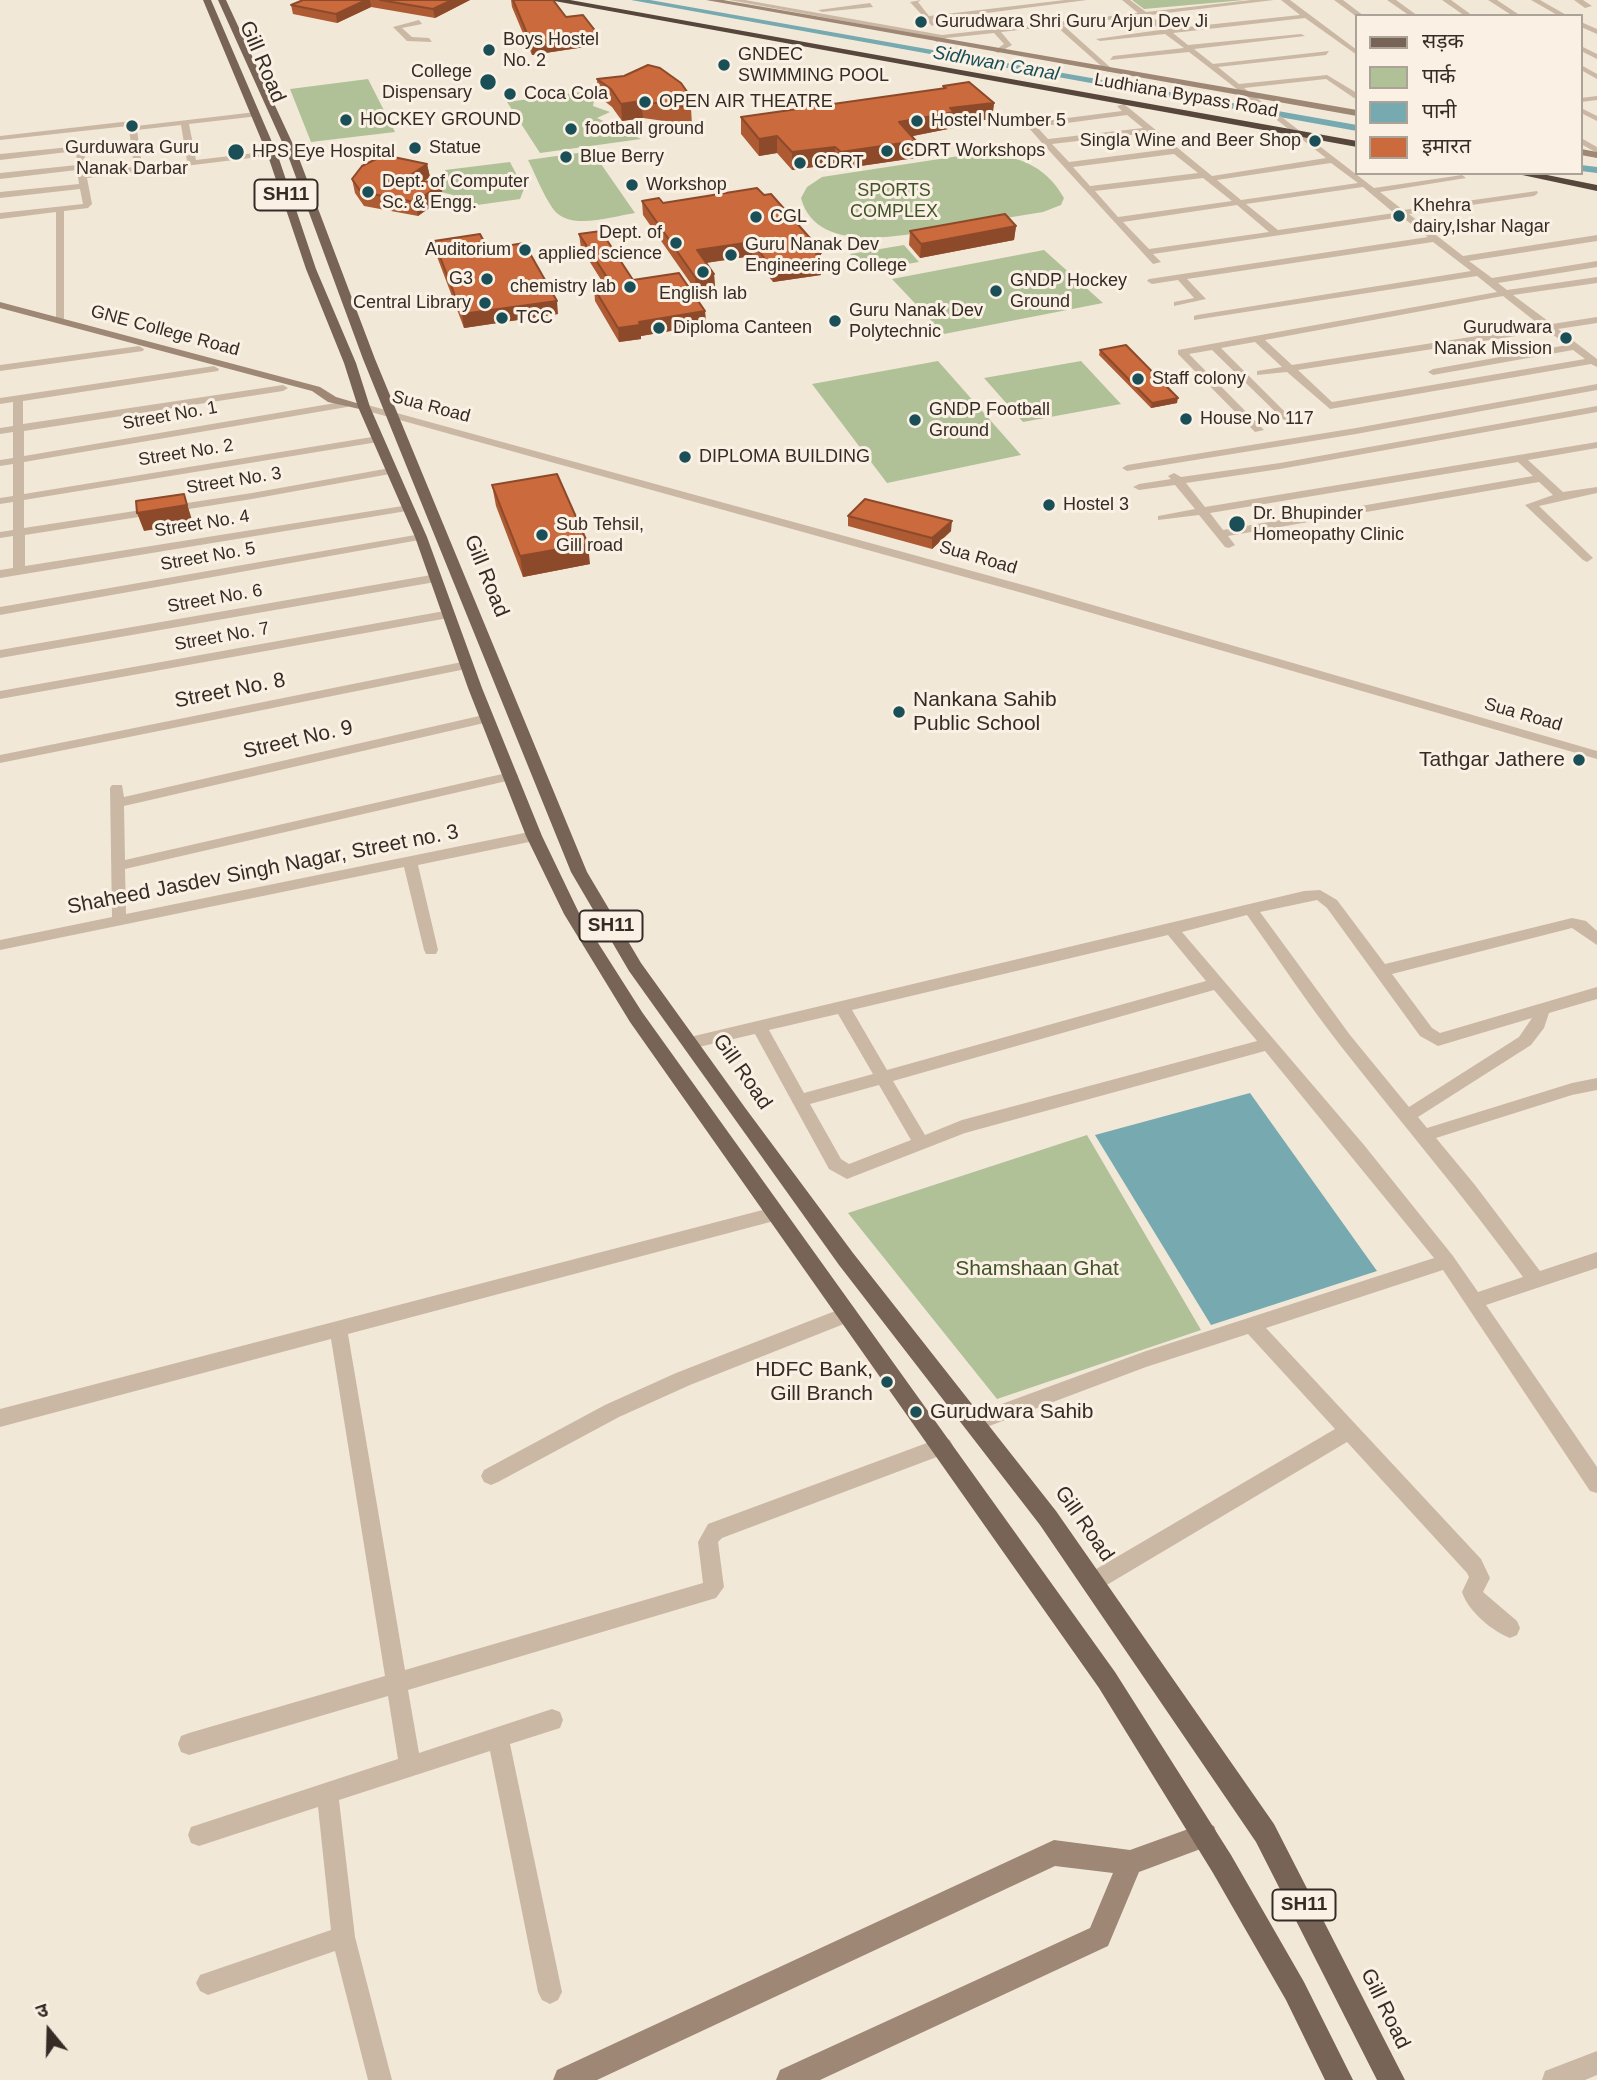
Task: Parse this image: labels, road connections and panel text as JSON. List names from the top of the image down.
{
  "streets": {
    "highway": ["Ludhiana Bypass Road"],
    "main road": ["Gill Road", "SH11"],
    "street": [
      "GNE College Road",
      "Sua Road",
      "Street No. 1",
      "Street No. 2",
      "Street No. 3",
      "Street No. 4",
      "Street No. 5",
      "Street No. 6",
      "Street No. 7",
      "Street No. 8",
      "Street No. 9",
      "Shaheed Jasdev Singh Nagar, Street no. 3"
    ]
  },
  "crossings": [
    ["Gill Road", "GNE College Road"],
    ["Gill Road", "Sua Road"],
    ["Gill Road", "Street No. 1"],
    ["Gill Road", "Street No. 2"],
    ["Gill Road", "Street No. 3"],
    ["Gill Road", "Street No. 4"],
    ["Gill Road", "Street No. 5"],
    ["Gill Road", "Street No. 6"],
    ["Gill Road", "Street No. 7"],
    ["Gill Road", "Street No. 8"],
    ["Gill Road", "Street No. 9"],
    ["Gill Road", "Shaheed Jasdev Singh Nagar, Street no. 3"],
    ["GNE College Road", "Sua Road"],
    ["GNE College Road", "Street No. 1"],
    ["Sua Road", "Street No. 1"]
  ],
  "water": ["Sidhwan Canal"],
  "parks": ["SPORTS COMPLEX", "Shamshaan Ghat"],
  "places": [
    "Gurudwara Shri Guru Arjun Dev Ji",
    "Boys Hostel No. 2",
    "GNDEC SWIMMING POOL",
    "College Dispensary",
    "Coca Cola",
    "OPEN AIR THEATRE",
    "HOCKEY GROUND",
    "Hostel Number 5",
    "Gurduwara Guru Nanak Darbar",
    "football ground",
    "Singla Wine and Beer Shop",
    "Statue",
    "CDRT Workshops",
    "HPS Eye Hospital",
    "Blue Berry",
    "CDRT",
    "Workshop",
    "Dept. of Computer Sc. & Engg.",
    "Khehra dairy,Ishar Nagar",
    "CGL",
    "Dept. of applied science",
    "Auditorium",
    "Guru Nanak Dev Engineering College",
    "English lab",
    "G3",
    "chemistry lab",
    "GNDP Hockey Ground",
    "Central Library",
    "TCC",
    "Guru Nanak Dev Polytechnic",
    "Diploma Canteen",
    "Gurudwara Nanak Mission",
    "Staff colony",
    "House No 117",
    "GNDP Football Ground",
    "DIPLOMA BUILDING",
    "Hostel 3",
    "Dr. Bhupinder Homeopathy Clinic",
    "Sub Tehsil, Gill road",
    "Nankana Sahib Public School",
    "Tathgar Jathere",
    "HDFC Bank, Gill Branch",
    "Gurudwara Sahib"
  ],
  "legend": [
    "सड़क",
    "पार्क",
    "पानी",
    "इमारत"
  ],
  "north": "top"
}
